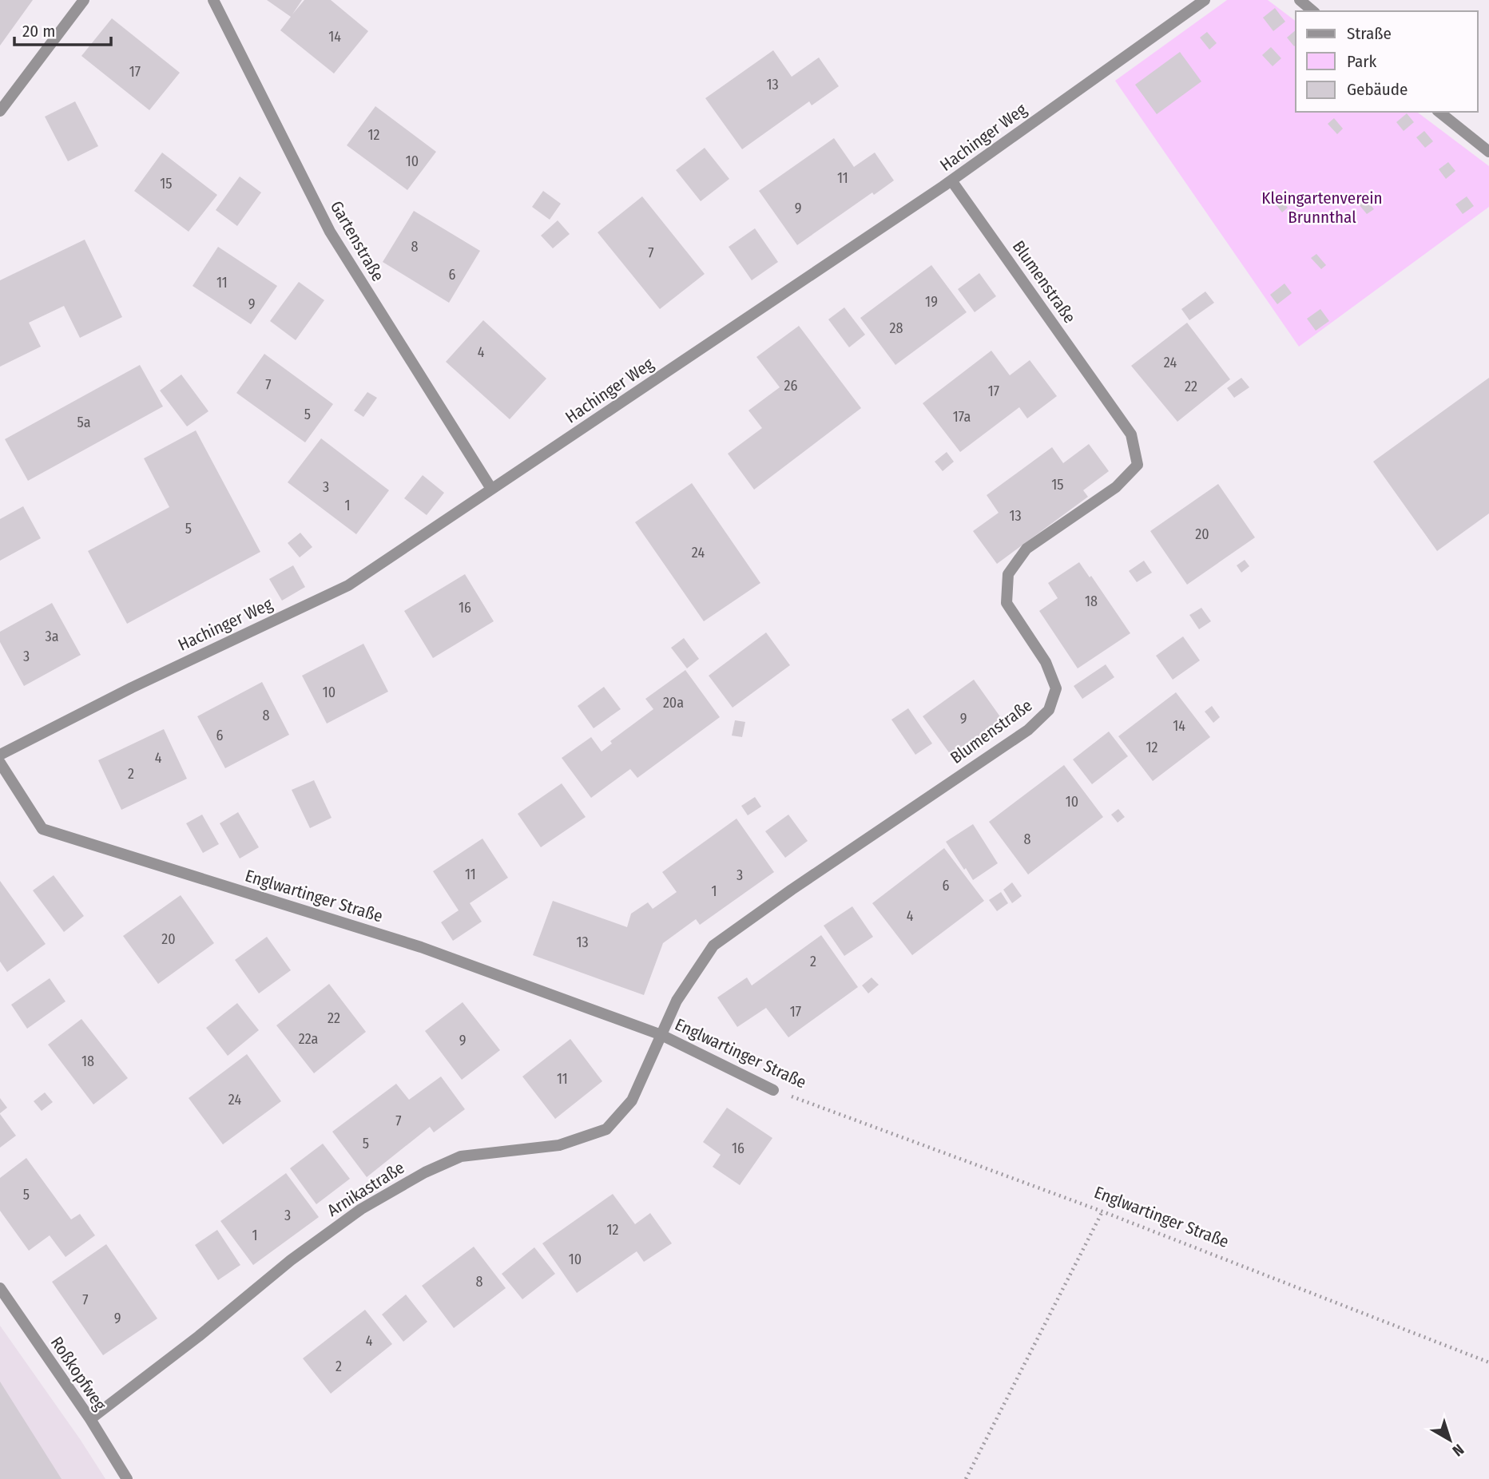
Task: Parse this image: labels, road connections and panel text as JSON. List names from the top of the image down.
{
  "streets": {
    "street": [
      "Hachinger Weg",
      "Gartenstraße",
      "Blumenstraße",
      "Englwartinger Straße",
      "Arnikastraße",
      "Roßkopfweg"
    ]
  },
  "crossings": [
    ["Hachinger Weg", "Gartenstraße"],
    ["Hachinger Weg", "Blumenstraße"],
    ["Blumenstraße", "Englwartinger Straße"],
    ["Blumenstraße", "Arnikastraße"],
    ["Englwartinger Straße", "Arnikastraße"],
    ["Arnikastraße", "Roßkopfweg"]
  ],
  "parks": ["Kleingartenverein Brunnthal"],
  "house_numbers": [
    "14",
    "17",
    "13",
    "12",
    "10",
    "11",
    "15",
    "9",
    "8",
    "7",
    "6",
    "11",
    "19",
    "9",
    "28",
    "4",
    "24",
    "7",
    "26",
    "22",
    "17",
    "5",
    "17a",
    "5a",
    "15",
    "3",
    "1",
    "13",
    "5",
    "20",
    "24",
    "18",
    "16",
    "3a",
    "3",
    "10",
    "20a",
    "8",
    "9",
    "14",
    "6",
    "12",
    "4",
    "2",
    "10",
    "8",
    "11",
    "3",
    "6",
    "1",
    "4",
    "20",
    "13",
    "2",
    "17",
    "22",
    "22a",
    "9",
    "18",
    "11",
    "24",
    "7",
    "5",
    "16",
    "5",
    "3",
    "12",
    "1",
    "10",
    "8",
    "7",
    "9",
    "4",
    "2"
  ],
  "legend": ["Straße", "Park", "Gebäude"],
  "scale_bar": "20 m",
  "north": "bottom right"
}
